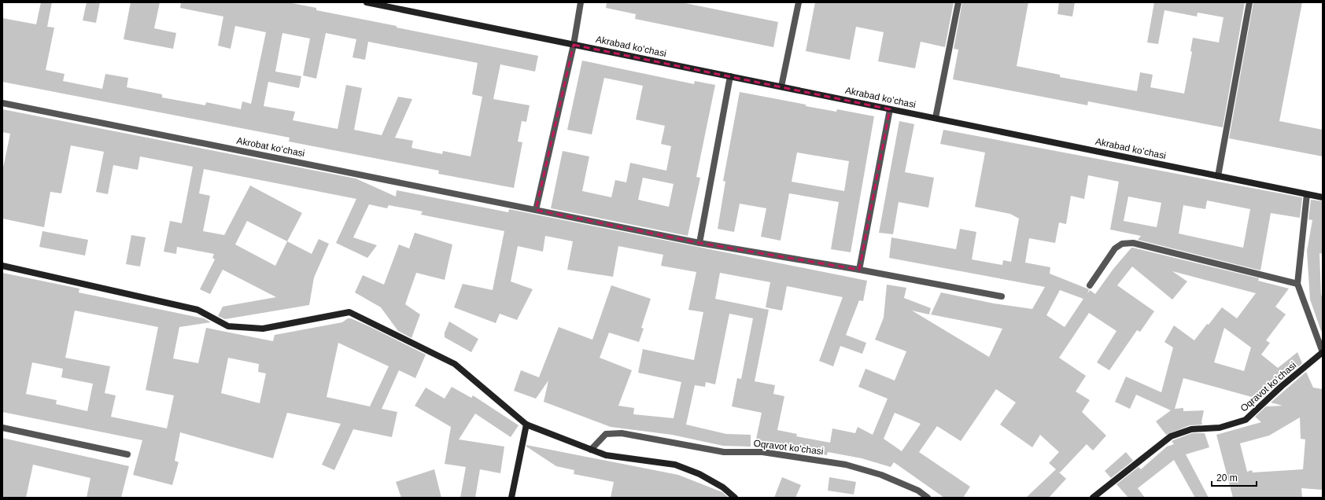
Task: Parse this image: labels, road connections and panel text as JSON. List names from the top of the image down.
{
  "streets": {
    "street": ["Akrabad koʻchasi", "Akrobat koʻchasi", "Oqravot koʻchasi"]
  },
  "scale_bar": "20 m"
}
